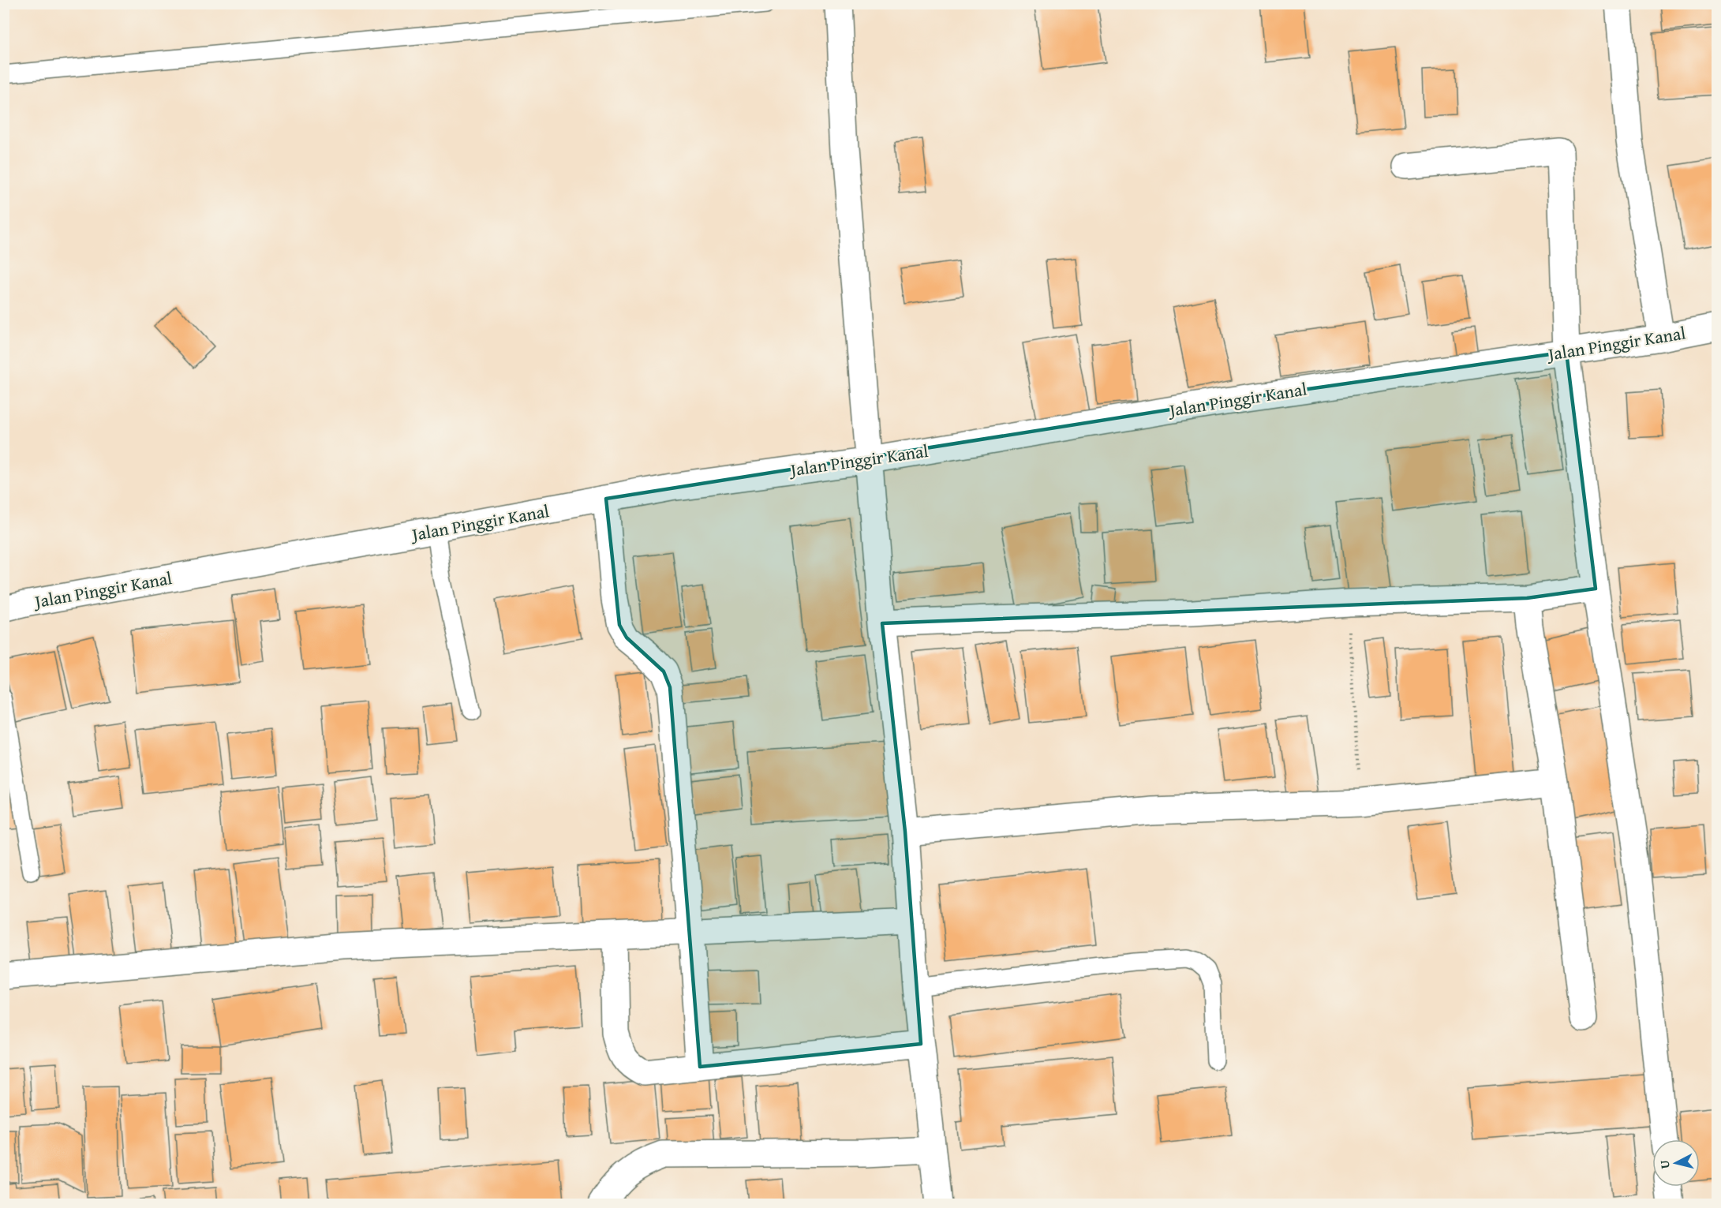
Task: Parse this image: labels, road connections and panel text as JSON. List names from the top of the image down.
{
  "streets": {
    "street": ["Jalan Pinggir Kanal"]
  },
  "north": "left"
}
